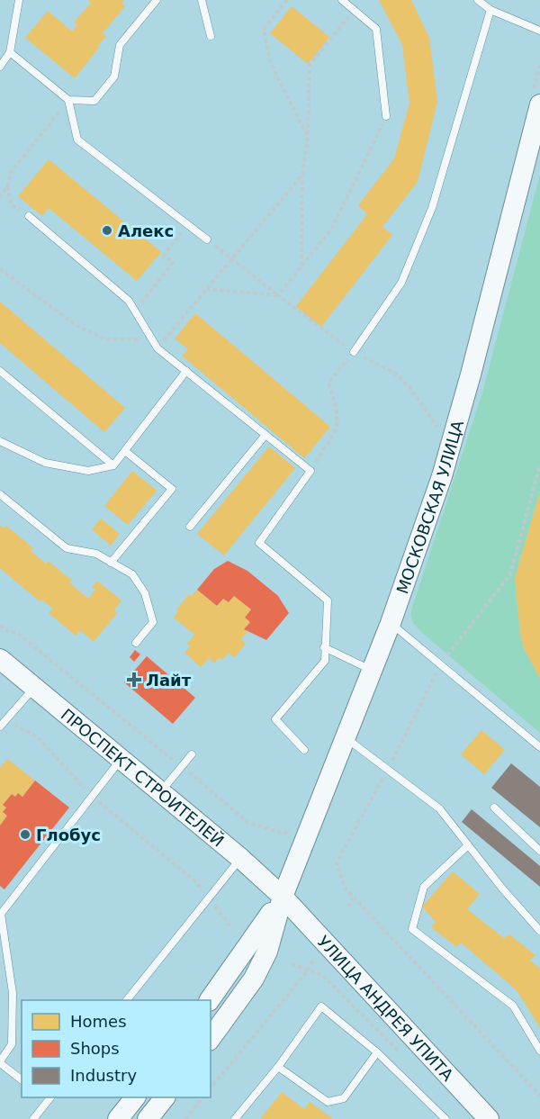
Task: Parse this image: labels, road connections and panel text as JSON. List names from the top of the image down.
{
  "streets": {
    "main road": ["МОСКОВСКАЯ УЛИЦА", "ПРОСПЕКТ СТРОИТЕЛЕЙ", "УЛИЦА АНДРЕЯ УПИТА"]
  },
  "crossings": [
    ["МОСКОВСКАЯ УЛИЦА", "ПРОСПЕКТ СТРОИТЕЛЕЙ"],
    ["МОСКОВСКАЯ УЛИЦА", "УЛИЦА АНДРЕЯ УПИТА"],
    ["ПРОСПЕКТ СТРОИТЕЛЕЙ", "УЛИЦА АНДРЕЯ УПИТА"]
  ],
  "places": {
    "other": ["Алекс", "Глобус"],
    "health": ["Лайт"]
  },
  "legend": ["Homes", "Shops", "Industry"]
}
